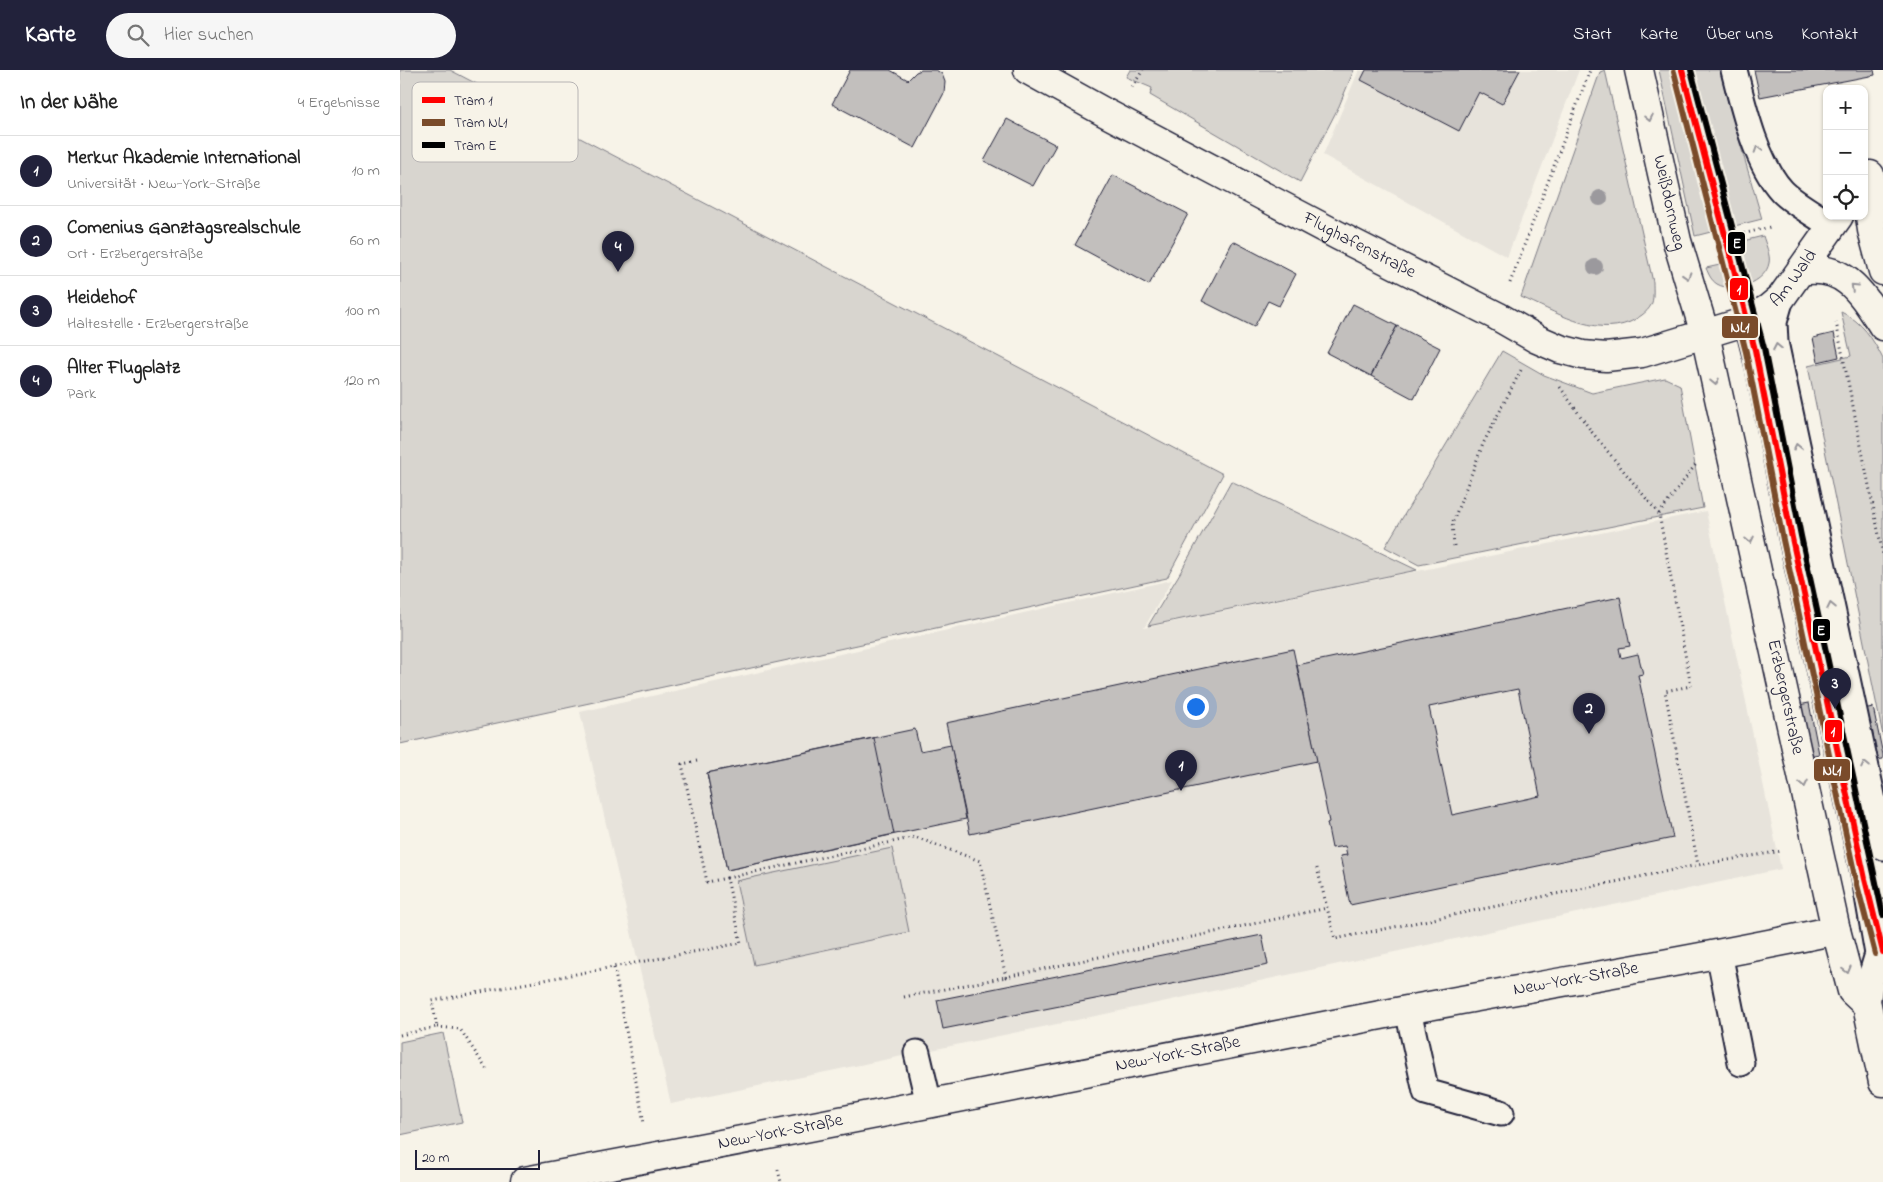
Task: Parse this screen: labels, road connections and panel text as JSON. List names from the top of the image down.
{
  "streets": {
    "street": [
      "Weißdornweg",
      "Flughafenstraße",
      "Am Wald",
      "Erzbergerstraße",
      "New-York-Straße"
    ]
  },
  "crossings": [
    ["Weißdornweg", "Flughafenstraße"],
    ["Weißdornweg", "Am Wald"],
    ["Weißdornweg", "Erzbergerstraße"],
    ["Flughafenstraße", "Am Wald"],
    ["Flughafenstraße", "Erzbergerstraße"],
    ["Am Wald", "Erzbergerstraße"],
    ["Erzbergerstraße", "New-York-Straße"]
  ],
  "one_way": ["Erzbergerstraße"],
  "lines": ["tram line 1", "tram line E", "tram line NL1"],
  "legend": ["Tram 1", "Tram NL1", "Tram E"],
  "scale_bar": "20 m",
  "page": {
    "header": "Karte",
    "search": "Hier suchen",
    "nav": [
      "Start",
      "Karte",
      "Über uns",
      "Kontakt"
    ],
    "heading": ["In der Nähe", "4 Ergebnisse"],
    "map_buttons": ["+", "−"],
    "list": [
      {
        "mark": "1",
        "name": "Merkur Akademie International",
        "note": "Universität · New-York-Straße",
        "value": "10 m"
      },
      {
        "mark": "2",
        "name": "Comenius Ganztagsrealschule",
        "note": "Ort · Erzbergerstraße",
        "value": "60 m"
      },
      {
        "mark": "3",
        "name": "Heidehof",
        "note": "Haltestelle · Erzbergerstraße",
        "value": "100 m"
      },
      {
        "mark": "4",
        "name": "Alter Flugplatz",
        "note": "Park",
        "value": "120 m"
      }
    ],
    "pins": [
      "4",
      "3",
      "2",
      "1"
    ],
    "scale": "20 m"
  }
}
